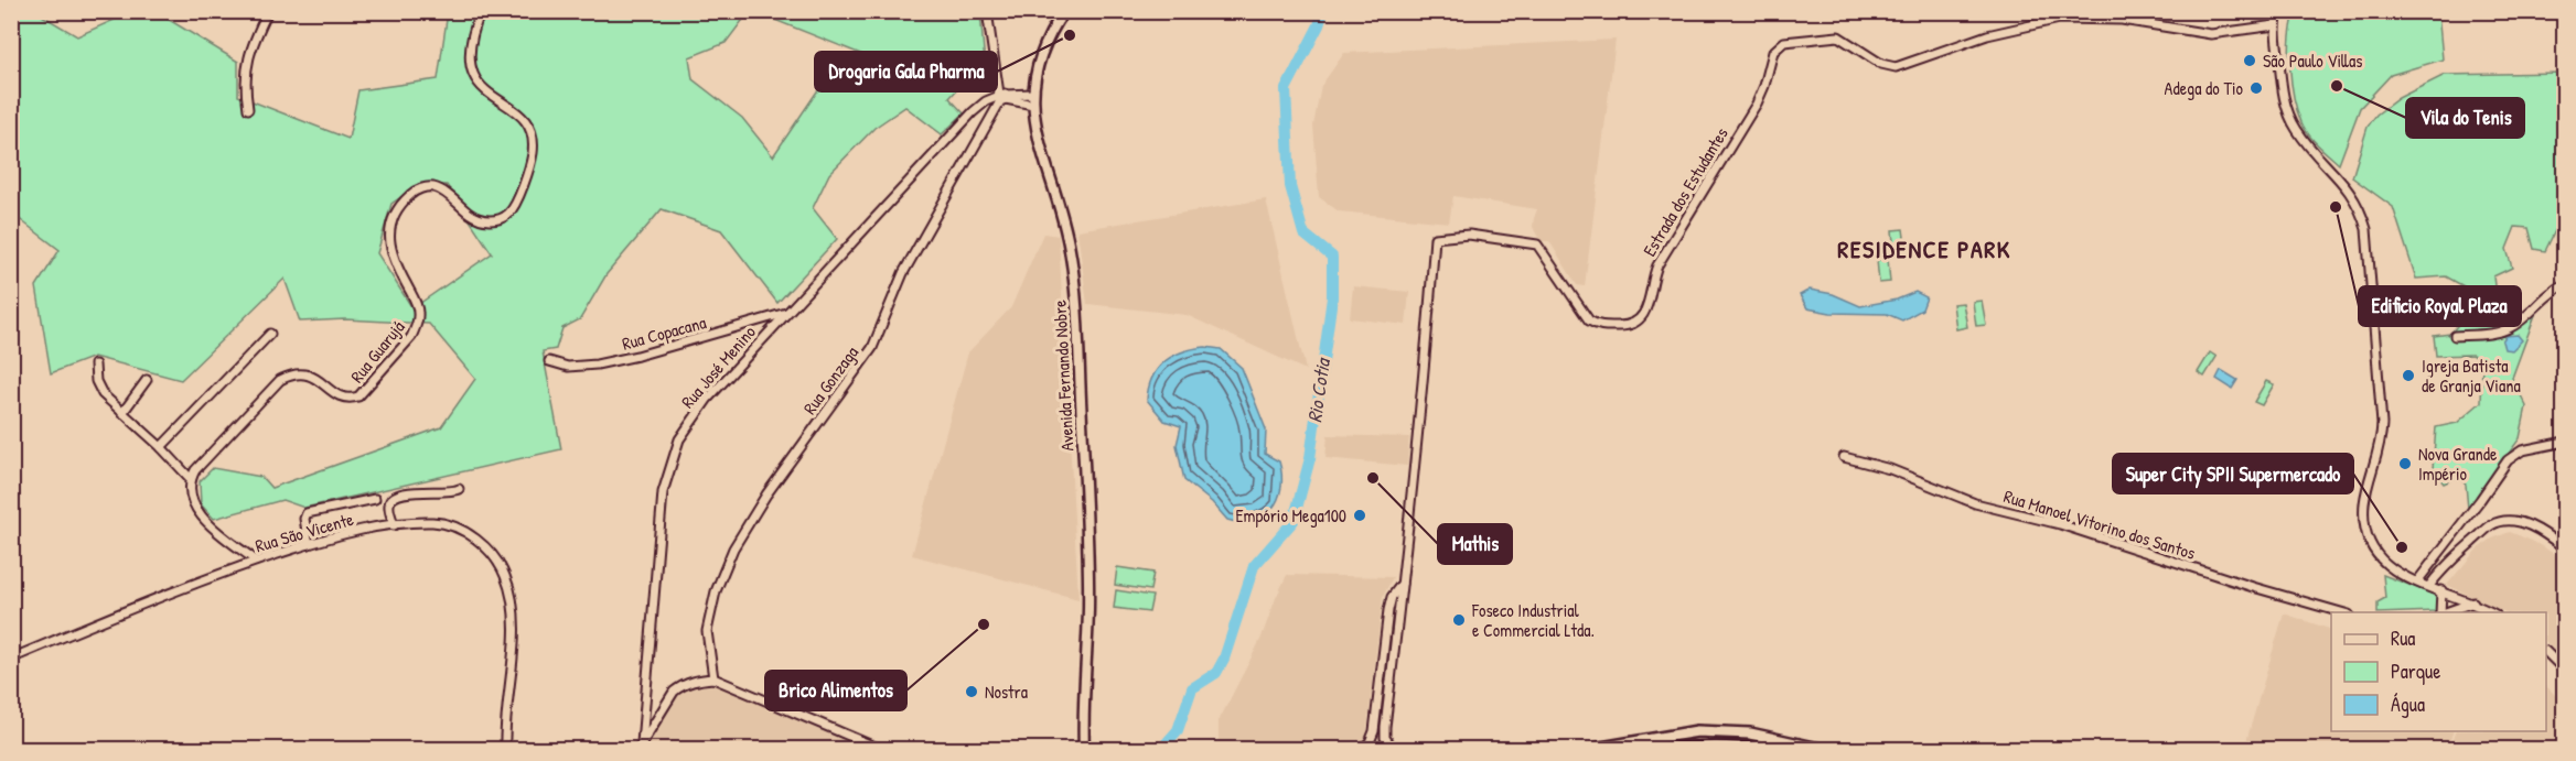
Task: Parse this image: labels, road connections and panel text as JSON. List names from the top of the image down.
{
  "streets": {
    "main road": ["Avenida Fernando Nobre"],
    "street": [
      "Estrada dos Estudantes",
      "Rua Copacana",
      "Rua Guarujá",
      "Rua José Menino",
      "Rua Gonzaga",
      "Rua Manoel Vitorino dos Santos",
      "Rua São Vicente"
    ]
  },
  "crossings": [
    ["Rua Copacana", "Rua José Menino"],
    ["Rua José Menino", "Avenida Fernando Nobre"],
    ["Rua José Menino", "Rua Gonzaga"]
  ],
  "districts": ["RESIDENCE PARK"],
  "water": ["Rio Cotia"],
  "places": [
    "Drogaria Gala Pharma",
    "São Paulo Villas",
    "Vila do Tenis",
    "Adega do Tio",
    "Edificio Royal Plaza",
    "Igreja Batista de Granja Viana",
    "Nova Grande Império",
    "Mathis",
    "Empório Mega100",
    "Super City SPII Supermercado",
    "Foseco Industrial e Commercial Ltda.",
    "Brico Alimentos",
    "Nostra"
  ],
  "legend": ["Rua", "Parque", "Água"]
}
